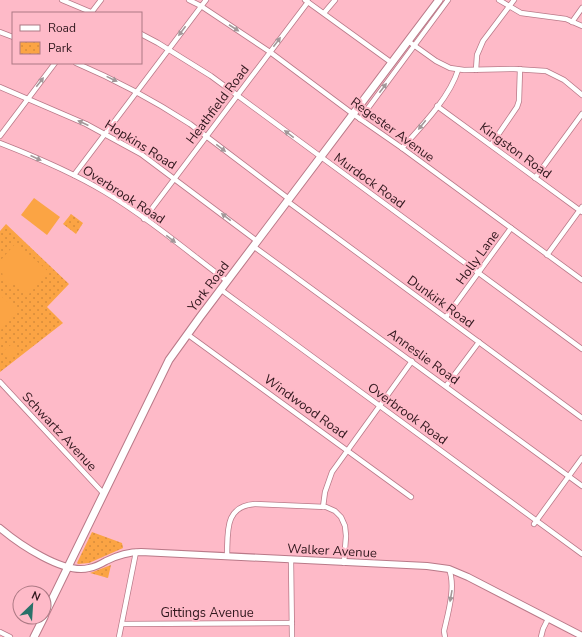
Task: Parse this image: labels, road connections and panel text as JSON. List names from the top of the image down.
{
  "streets": {
    "main road": ["York Road"],
    "street": [
      "Heathfield Road",
      "Regester Avenue",
      "Hopkins Road",
      "Kingston Road",
      "Murdock Road",
      "Overbrook Road",
      "Holly Lane",
      "Dunkirk Road",
      "Anneslie Road",
      "Windwood Road",
      "Schwartz Avenue",
      "Walker Avenue",
      "Gittings Avenue"
    ]
  },
  "crossings": [
    ["Heathfield Road", "Regester Avenue"],
    ["Heathfield Road", "Hopkins Road"],
    ["Heathfield Road", "Murdock Road"],
    ["Heathfield Road", "Overbrook Road"],
    ["Heathfield Road", "Dunkirk Road"],
    ["Regester Avenue", "Holly Lane"],
    ["Regester Avenue", "York Road"],
    ["Hopkins Road", "York Road"],
    ["Hopkins Road", "Anneslie Road"],
    ["Murdock Road", "Holly Lane"],
    ["Murdock Road", "York Road"],
    ["Overbrook Road", "York Road"],
    ["Holly Lane", "Dunkirk Road"],
    ["York Road", "Dunkirk Road"],
    ["York Road", "Anneslie Road"],
    ["York Road", "Windwood Road"],
    ["York Road", "Schwartz Avenue"],
    ["York Road", "Walker Avenue"]
  ],
  "one_way": ["Hopkins Road"],
  "legend": ["Road", "Park"],
  "north": "top right"
}
